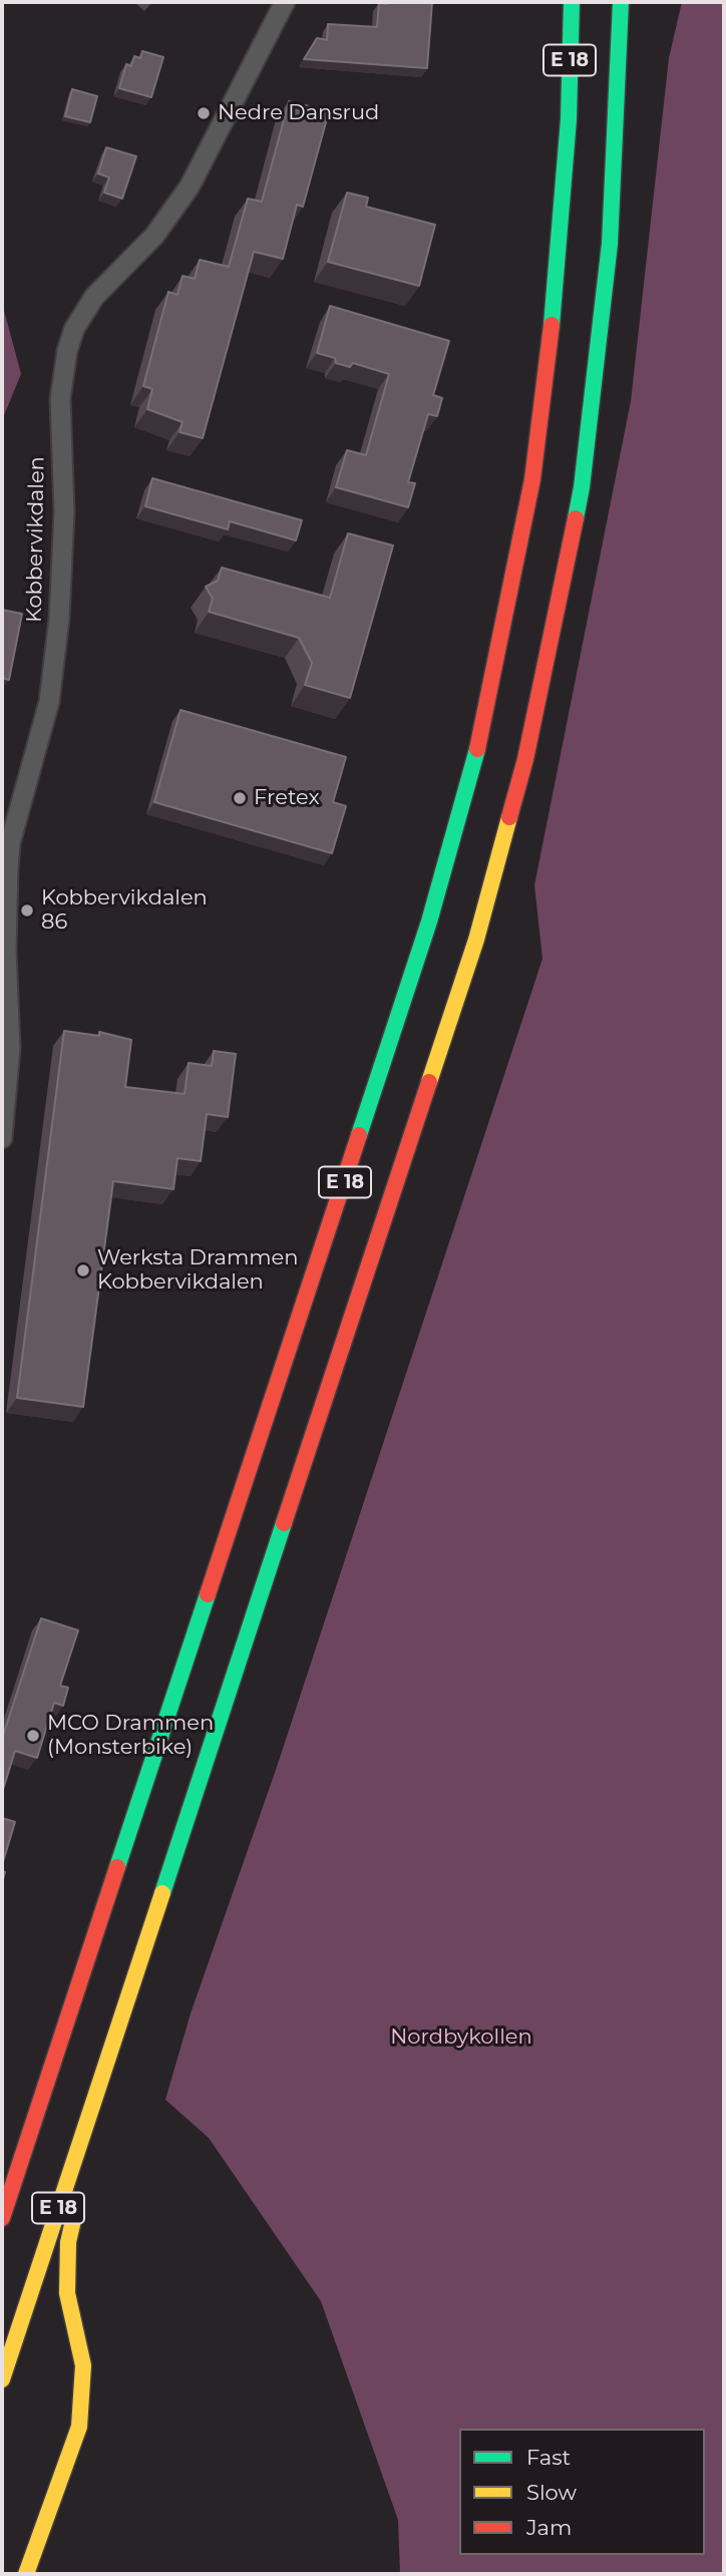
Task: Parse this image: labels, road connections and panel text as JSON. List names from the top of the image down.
{
  "streets": {
    "highway": ["E 18"],
    "street": ["Kobbervikdalen"]
  },
  "parks": ["Nordbykollen"],
  "places": [
    "Nedre Dansrud",
    "Fretex",
    "Kobbervikdalen 86",
    "Werksta Drammen Kobbervikdalen",
    "MCO Drammen (Monsterbike)"
  ],
  "legend": ["Fast", "Slow", "Jam"]
}
